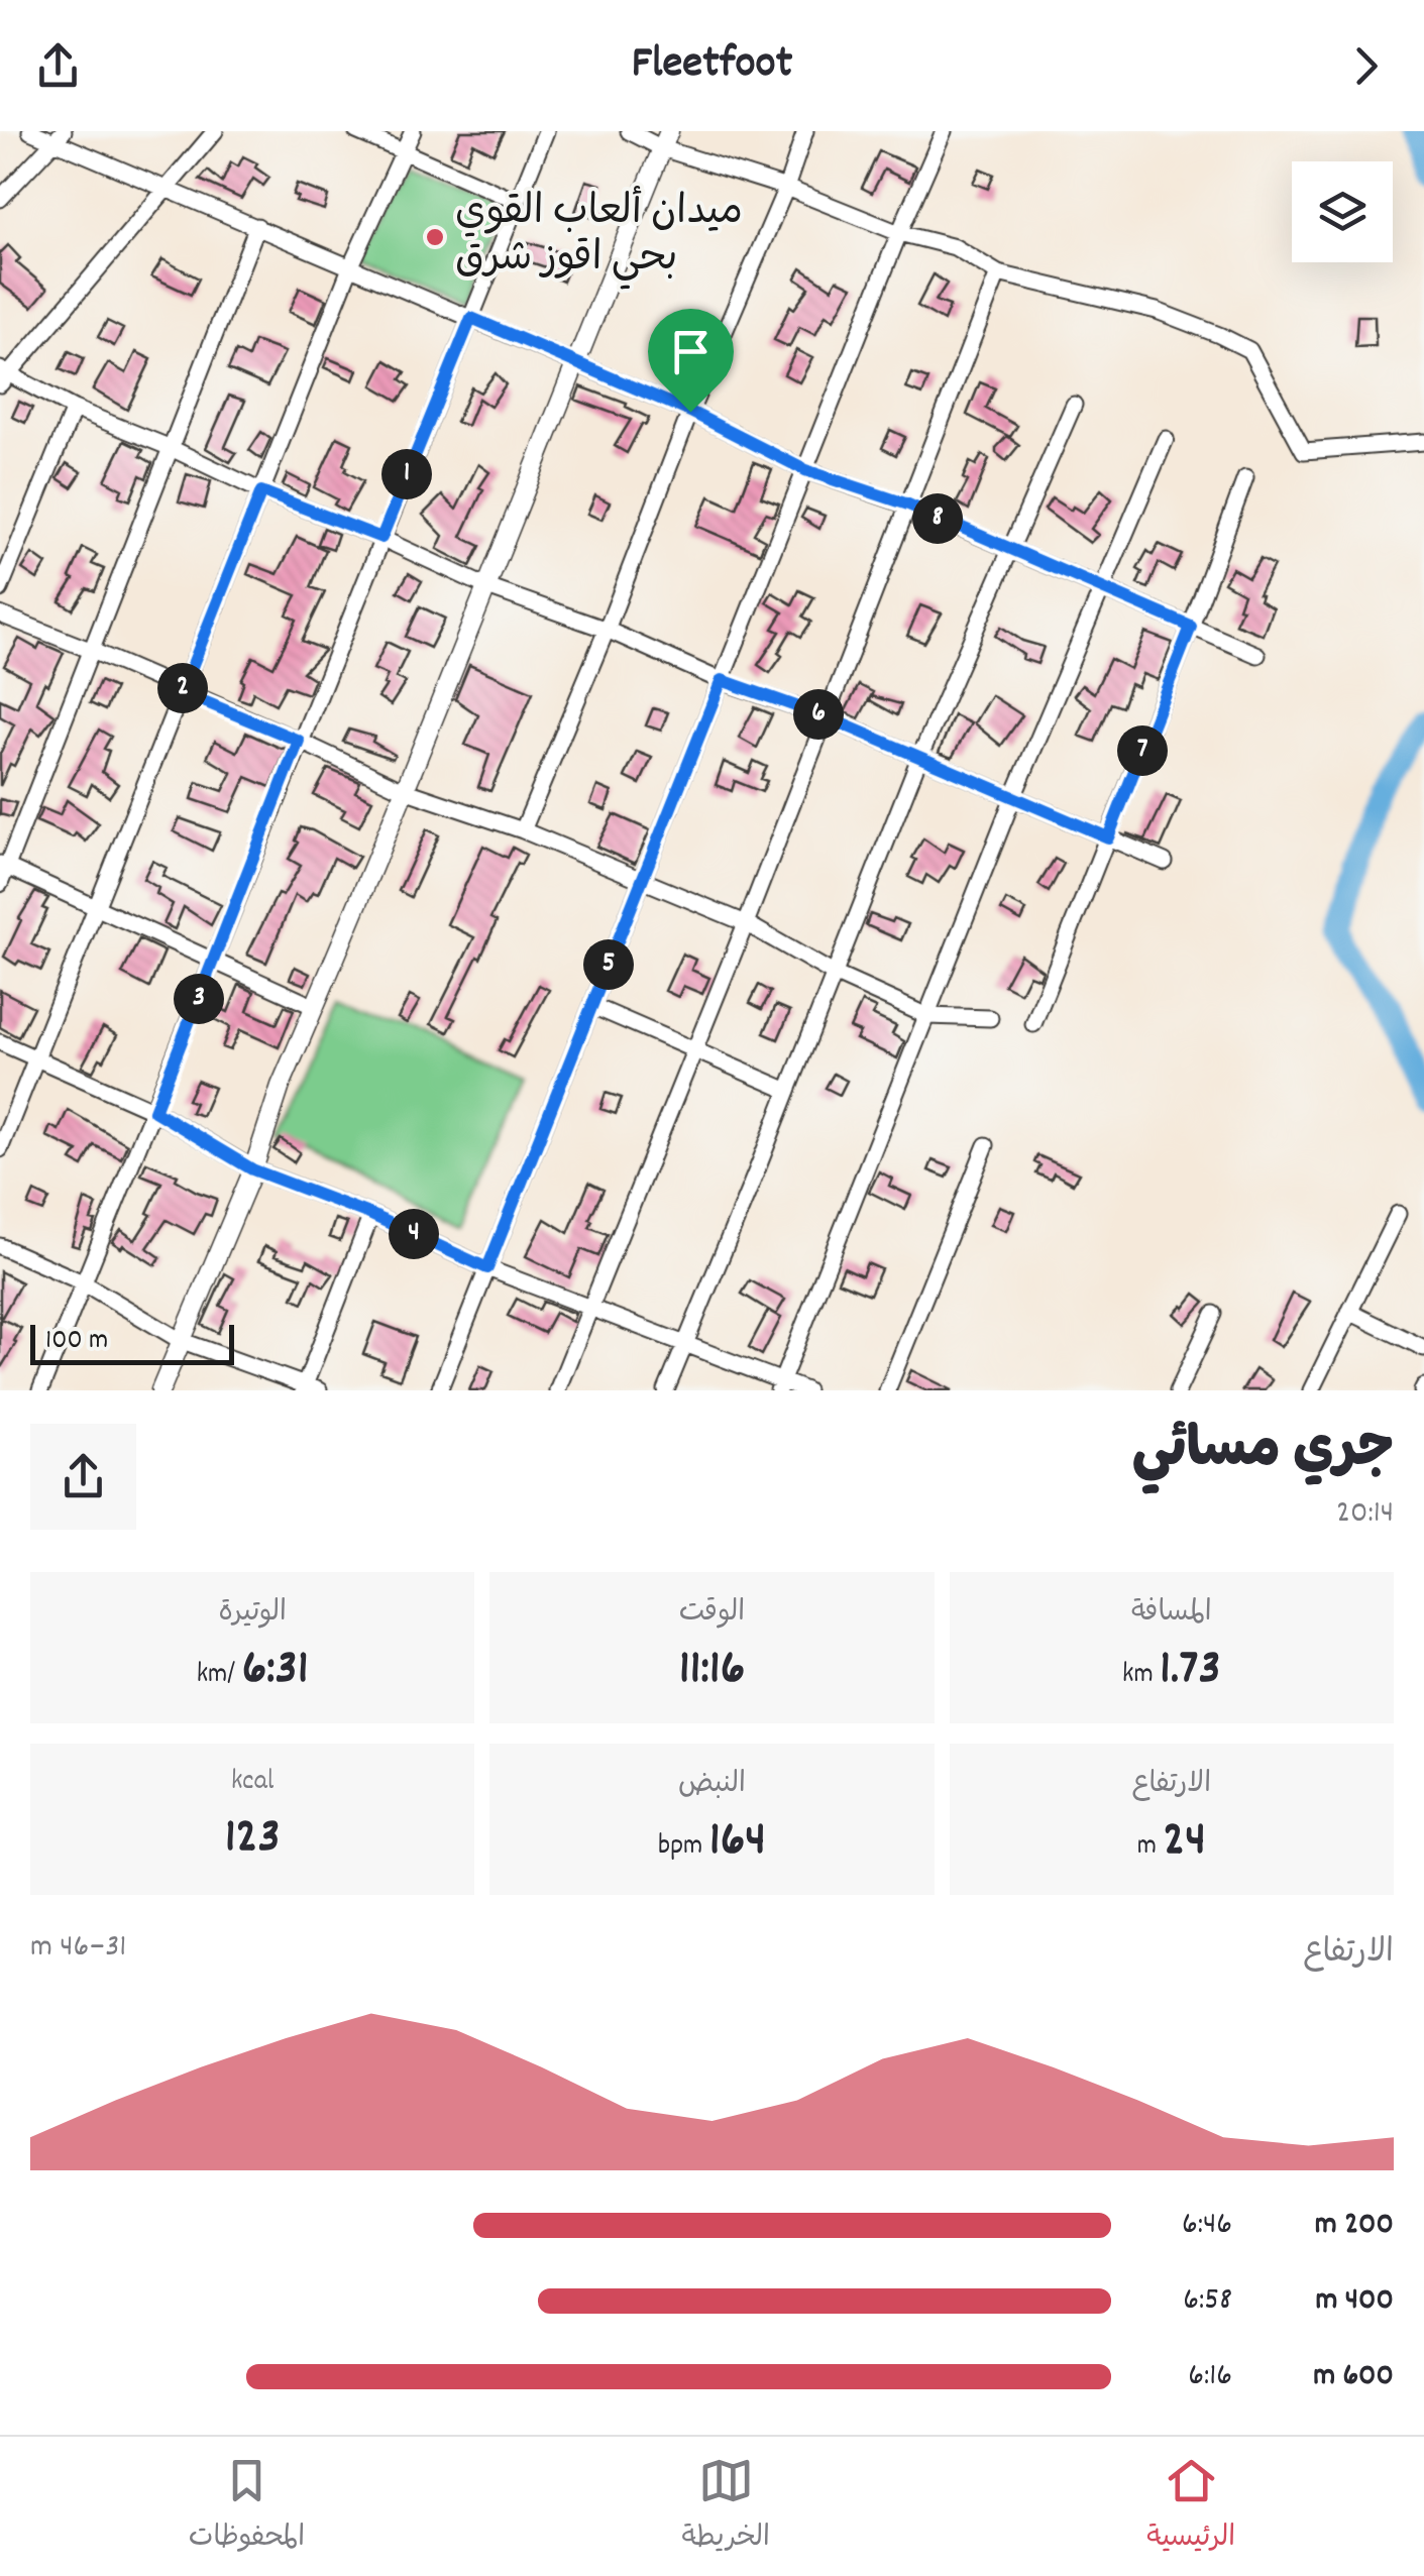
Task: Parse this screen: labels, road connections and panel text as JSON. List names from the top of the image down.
{
  "places": ["ميدان ألعاب القوي بحي اقوز شرق"],
  "scale_bar": "100 m",
  "page": {
    "header": "Fleetfoot",
    "pins": [
      "1",
      "8",
      "2",
      "6",
      "7",
      "5",
      "3",
      "4"
    ],
    "scale": "100 m",
    "heading": ["جري مسائي", "20:14"],
    "stats": [
      ["المسافة", "1.73 km"],
      ["الوقت", "11:16"],
      ["الوتيرة", "6:31 /km"],
      ["الارتفاع", "24 m"],
      ["النبض", "164 bpm"],
      ["kcal", "123"]
    ],
    "chart": ["الارتفاع", "31–46 m"],
    "list": [
      {
        "name": "200 m",
        "note": "6:46"
      },
      {
        "name": "400 m",
        "note": "6:58"
      },
      {
        "name": "600 m",
        "note": "6:16"
      }
    ],
    "tabs": ["الرئيسية", "الخريطة", "المحفوظات"]
  }
}
